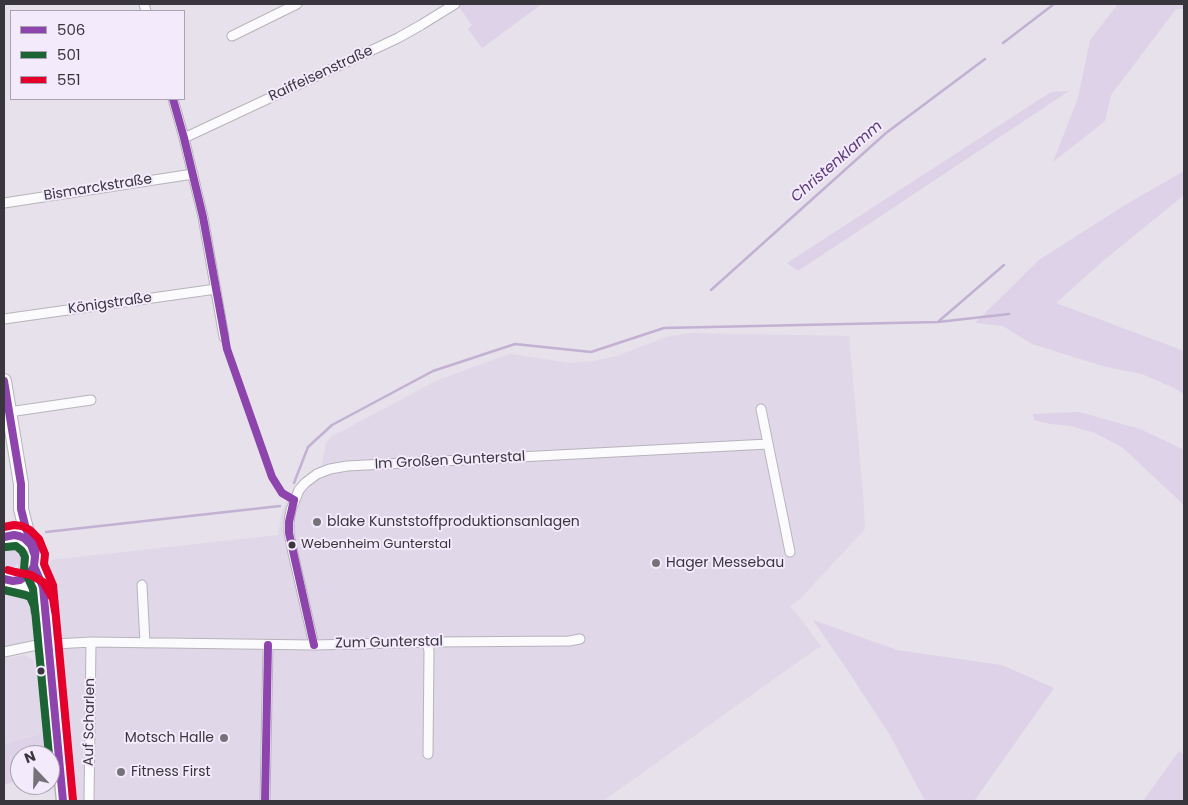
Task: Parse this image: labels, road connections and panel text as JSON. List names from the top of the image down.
{
  "streets": {
    "street": [
      "Raiffeisenstraße",
      "Bismarckstraße",
      "Königstraße",
      "Im Großen Gunterstal",
      "Zum Gunterstal",
      "Auf Scharlen"
    ]
  },
  "crossings": [
    ["Im Großen Gunterstal", "Zum Gunterstal"],
    ["Zum Gunterstal", "Auf Scharlen"]
  ],
  "water": ["Christenklamm"],
  "places": [
    "blake Kunststoffproduktionsanlagen",
    "Webenheim Gunterstal",
    "Hager Messebau",
    "Motsch Halle",
    "Fitness First"
  ],
  "lines": ["transit line 506", "transit line 551", "transit line 501"],
  "legend": ["506", "501", "551"],
  "north": "top"
}
